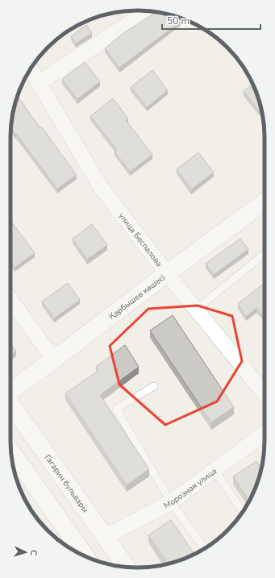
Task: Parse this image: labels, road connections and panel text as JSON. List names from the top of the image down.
{
  "streets": {
    "main road": ["Қарбышев көшесі", "Гагарин бульвары"],
    "street": ["улица Беспалова", "Морозная улица"]
  },
  "crossings": [
    ["улица Беспалова", "Қарбышев көшесі"],
    ["Гагарин бульвары", "Морозная улица"]
  ],
  "scale_bar": "50 m",
  "north": "right"
}
